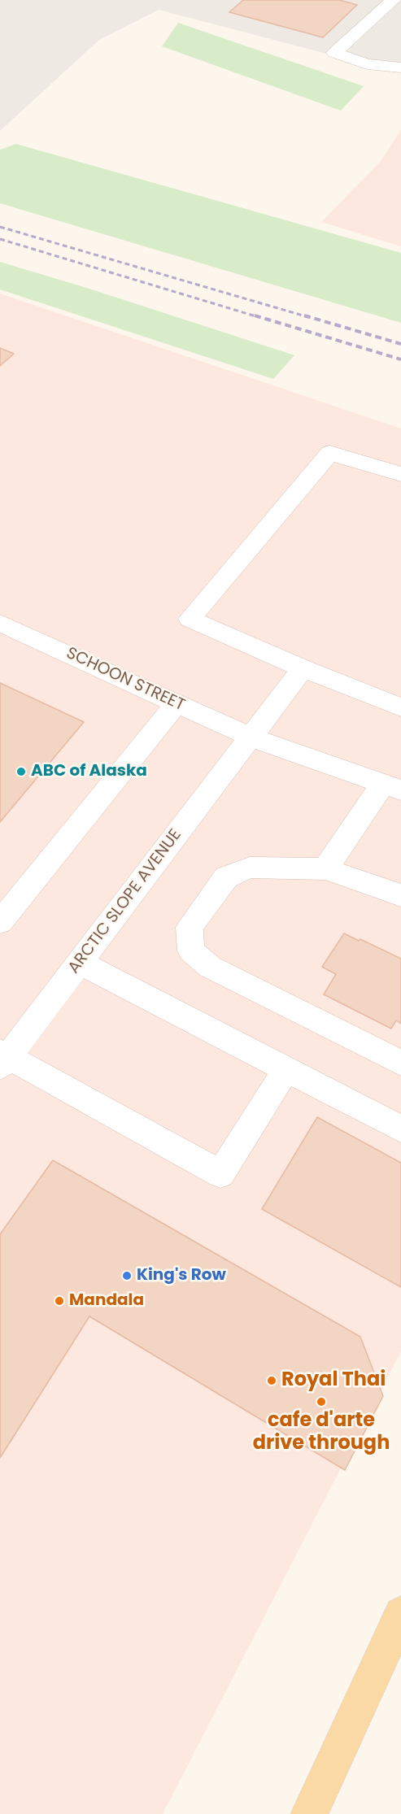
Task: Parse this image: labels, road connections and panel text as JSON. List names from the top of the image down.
{
  "streets": {
    "street": ["SCHOON STREET", "ARCTIC SLOPE AVENUE"]
  },
  "crossings": [
    ["SCHOON STREET", "ARCTIC SLOPE AVENUE"]
  ],
  "places": [
    "ABC of Alaska",
    "King's Row",
    "Mandala",
    "Royal Thai",
    "cafe d'arte drive through"
  ]
}
